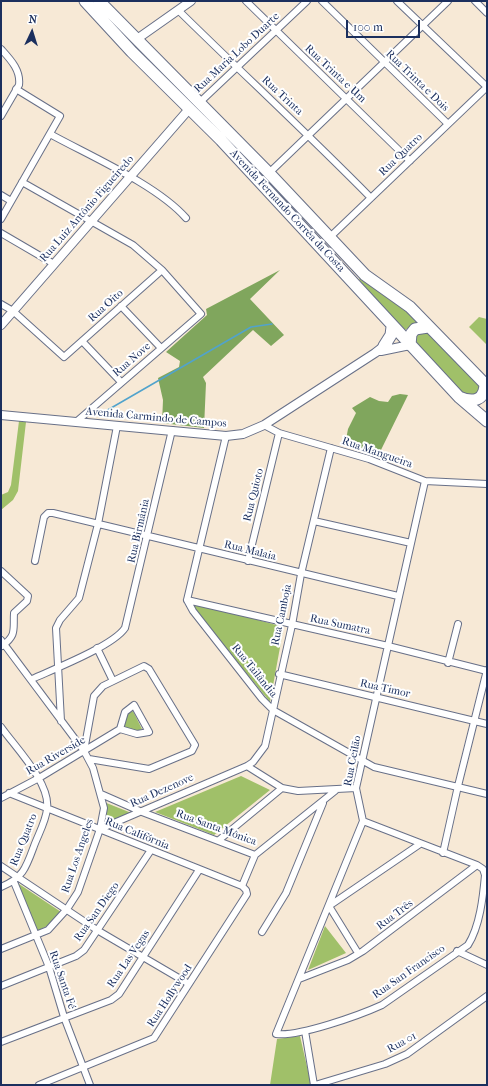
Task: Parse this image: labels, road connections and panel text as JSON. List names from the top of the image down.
{
  "streets": {
    "highway": ["Avenida Fernando Corrêa da Costa"],
    "main road": ["Rua Luiz Antônio Figueiredo", "Avenida Carmindo de Campos"],
    "street": [
      "Rua Maria Lobo Duarte",
      "Rua Trinta e Um",
      "Rua Trinta e Dois",
      "Rua Trinta",
      "Rua Quatro",
      "Rua Oito",
      "Rua Nove",
      "Rua Mangueira",
      "Rua Quioto",
      "Rua Birmânia",
      "Rua Malaia",
      "Rua Camboja",
      "Rua Sumatra",
      "Rua Tailândia",
      "Rua Timor",
      "Rua Riverside",
      "Rua Ceilão",
      "Rua Dezenove",
      "Rua Santa Mônica",
      "Rua Califórnia",
      "Rua Los Angeles",
      "Rua San Diego",
      "Rua Três",
      "Rua Las Vegas",
      "Rua San Francisco",
      "Rua Santa Fé",
      "Rua Hollywood",
      "Rua 01"
    ]
  },
  "crossings": [
    ["Rua Maria Lobo Duarte", "Rua Trinta e Um"],
    ["Rua Maria Lobo Duarte", "Rua Trinta"],
    ["Rua Maria Lobo Duarte", "Rua Luiz Antônio Figueiredo"],
    ["Rua Maria Lobo Duarte", "Avenida Fernando Corrêa da Costa"],
    ["Rua Trinta e Um", "Rua Quatro"],
    ["Rua Trinta e Dois", "Rua Quatro"],
    ["Rua Trinta", "Rua Quatro"],
    ["Rua Quatro", "Avenida Fernando Corrêa da Costa"],
    ["Rua Quatro", "Rua Riverside"],
    ["Rua Quatro", "Rua Califórnia"],
    ["Rua Luiz Antônio Figueiredo", "Avenida Fernando Corrêa da Costa"],
    ["Rua Luiz Antônio Figueiredo", "Rua Oito"],
    ["Avenida Fernando Corrêa da Costa", "Avenida Carmindo de Campos"],
    ["Rua Oito", "Rua Nove"],
    ["Rua Nove", "Avenida Carmindo de Campos"],
    ["Avenida Carmindo de Campos", "Rua Mangueira"],
    ["Avenida Carmindo de Campos", "Rua Birmânia"],
    ["Rua Mangueira", "Rua Quioto"],
    ["Rua Mangueira", "Rua Camboja"],
    ["Rua Mangueira", "Rua Ceilão"],
    ["Rua Quioto", "Rua Malaia"],
    ["Rua Birmânia", "Rua Malaia"],
    ["Rua Malaia", "Rua Camboja"],
    ["Rua Malaia", "Rua Ceilão"],
    ["Rua Camboja", "Rua Sumatra"],
    ["Rua Camboja", "Rua Tailândia"],
    ["Rua Camboja", "Rua Timor"],
    ["Rua Camboja", "Rua Dezenove"],
    ["Rua Sumatra", "Rua Tailândia"],
    ["Rua Sumatra", "Rua Ceilão"],
    ["Rua Tailândia", "Rua Ceilão"],
    ["Rua Timor", "Rua Ceilão"],
    ["Rua Riverside", "Rua Califórnia"],
    ["Rua Riverside", "Rua Los Angeles"],
    ["Rua Dezenove", "Rua Santa Mônica"],
    ["Rua Dezenove", "Rua Califórnia"],
    ["Rua Dezenove", "Rua Los Angeles"],
    ["Rua Santa Mônica", "Rua Los Angeles"],
    ["Rua Califórnia", "Rua Los Angeles"],
    ["Rua Califórnia", "Rua San Diego"],
    ["Rua Califórnia", "Rua Las Vegas"],
    ["Rua Califórnia", "Rua Hollywood"],
    ["Rua Los Angeles", "Rua Santa Fé"],
    ["Rua San Diego", "Rua Santa Fé"],
    ["Rua Três", "Rua San Francisco"],
    ["Rua Las Vegas", "Rua Santa Fé"],
    ["Rua Santa Fé", "Rua Hollywood"]
  ],
  "scale_bar": "100 m",
  "north": "top"
}
